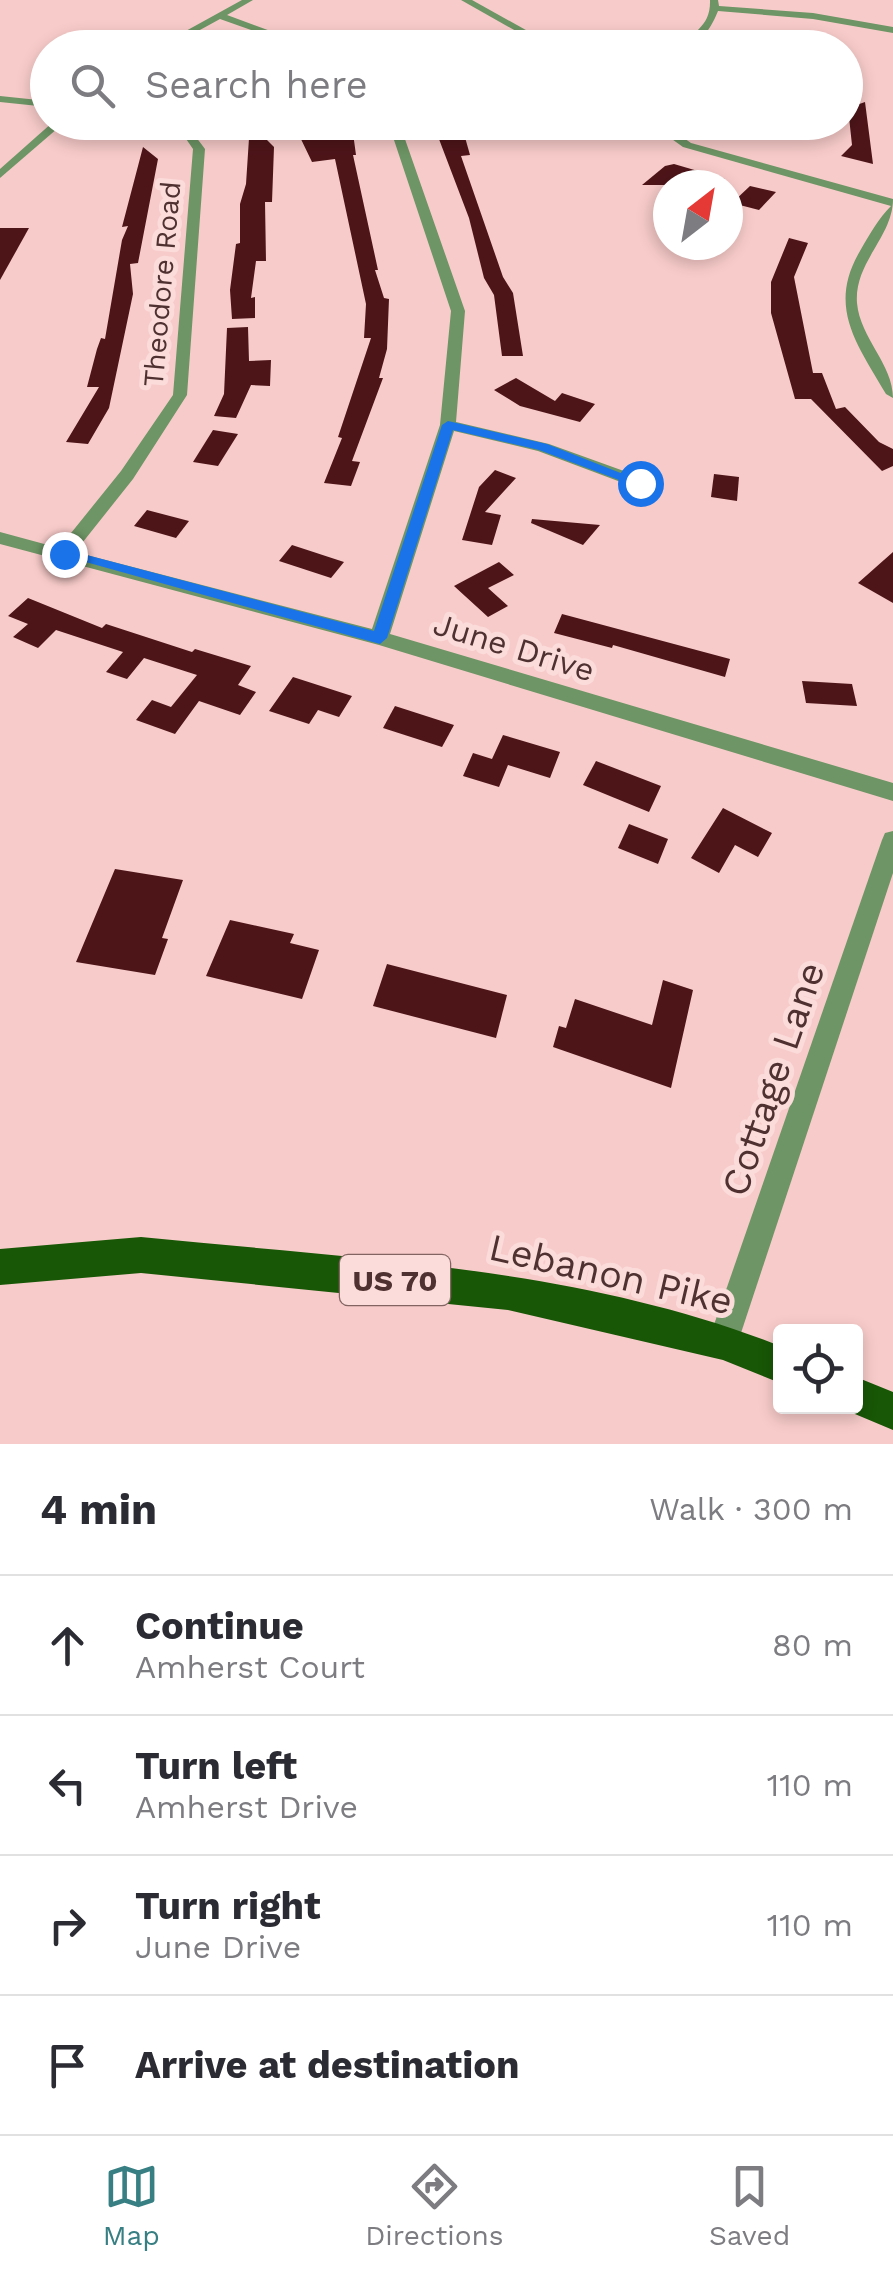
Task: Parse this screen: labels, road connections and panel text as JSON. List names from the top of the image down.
{
  "streets": {
    "main road": ["Lebanon Pike", "US 70"],
    "street": ["Theodore Road", "June Drive", "Cottage Lane"]
  },
  "crossings": [
    ["Theodore Road", "June Drive"],
    ["Cottage Lane", "Lebanon Pike"]
  ],
  "north": "top right",
  "page": {
    "search": "Search here",
    "heading": ["4 min", "Walk · 300 m"],
    "list": [
      ["Continue", "Amherst Court", "80 m"],
      ["Turn left", "Amherst Drive", "110 m"],
      ["Turn right", "June Drive", "110 m"],
      "Arrive at destination"
    ],
    "nav": ["Map", "Directions", "Saved"]
  }
}
